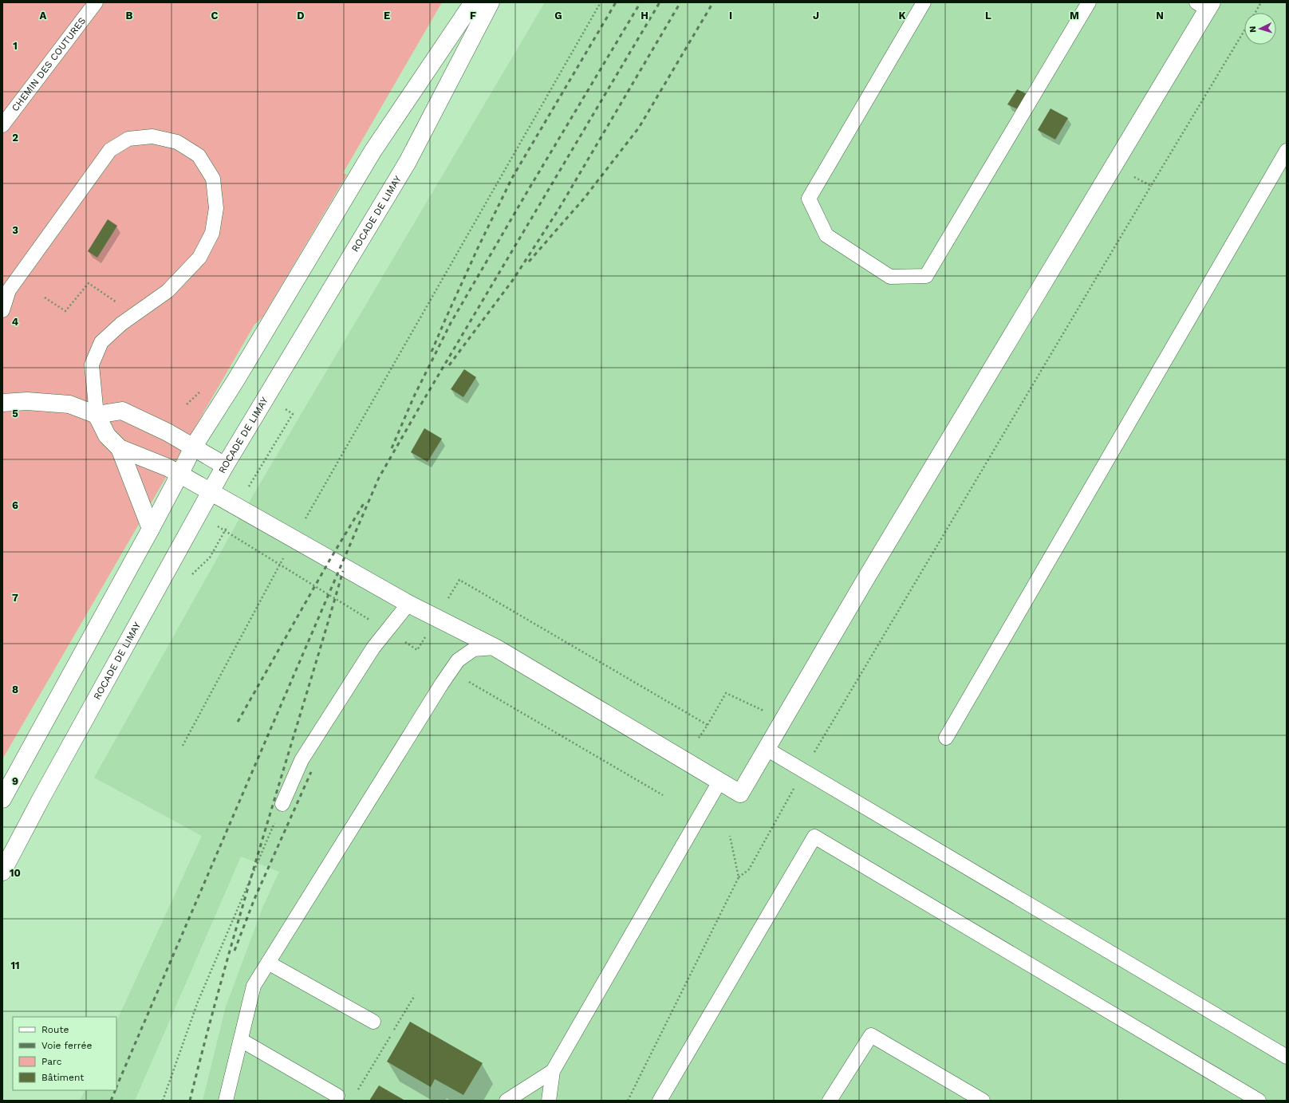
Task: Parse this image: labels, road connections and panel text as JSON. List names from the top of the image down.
{
  "streets": {
    "street": ["ROCADE DE LIMAY"],
    "lane": ["CHEMIN DES COUTURES"]
  },
  "legend": [
    "Route",
    "Voie ferrée",
    "Parc",
    "Bâtiment"
  ],
  "north": "left",
  "grid": {
    "columns": [
      "A",
      "B",
      "C",
      "D",
      "E",
      "F",
      "G",
      "H",
      "I",
      "J",
      "K",
      "L",
      "M",
      "N"
    ],
    "rows": [
      "1",
      "2",
      "3",
      "4",
      "5",
      "6",
      "7",
      "8",
      "9",
      "10",
      "11"
    ]
  }
}
